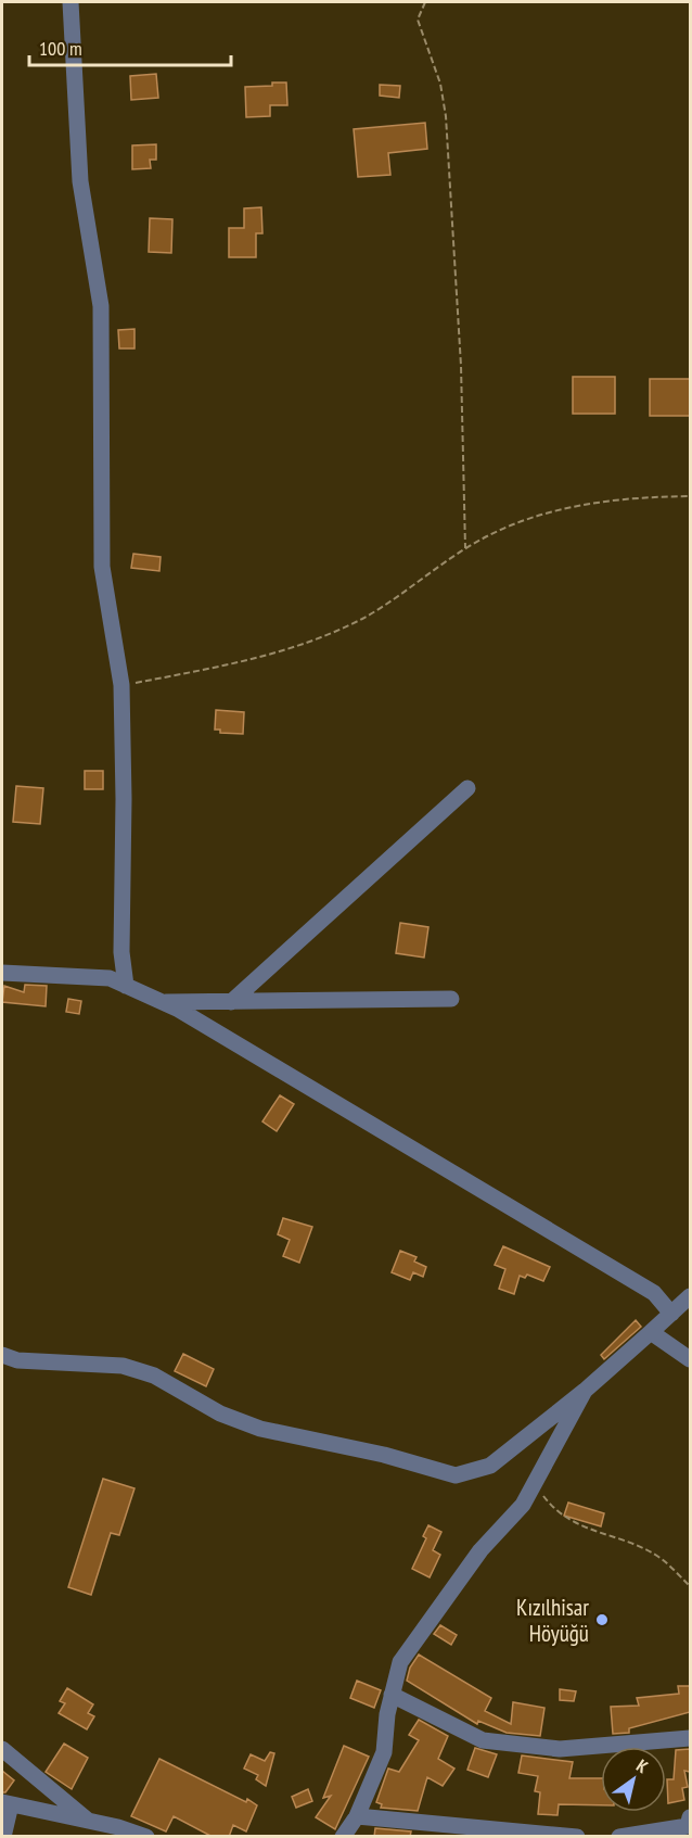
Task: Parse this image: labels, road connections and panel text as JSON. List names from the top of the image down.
{
  "places": ["Kızılhisar Höyüğü"],
  "scale_bar": "100 m",
  "north": "top right"
}
